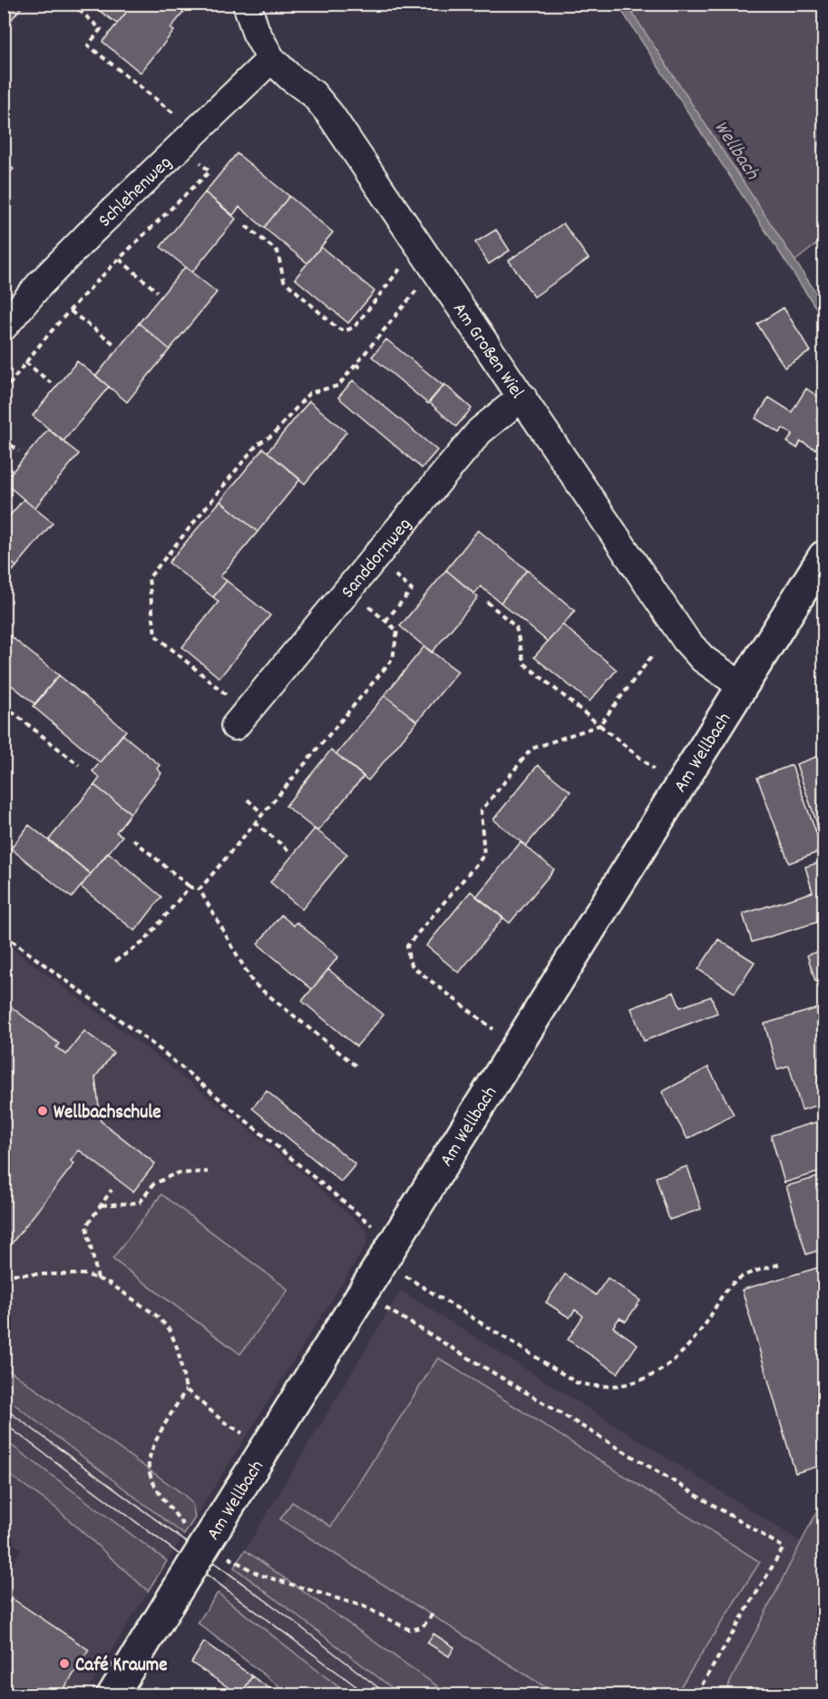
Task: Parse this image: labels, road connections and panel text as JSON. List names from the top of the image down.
{
  "streets": {
    "main road": ["Am Wellbach"],
    "street": ["Schlehenweg", "Am Großen Wiel", "Sanddornweg"]
  },
  "crossings": [
    ["Schlehenweg", "Am Großen Wiel"],
    ["Am Großen Wiel", "Sanddornweg"],
    ["Am Großen Wiel", "Am Wellbach"]
  ],
  "water": ["Wellbach"],
  "places": ["Wellbachschule", "Café Kraume"]
}
